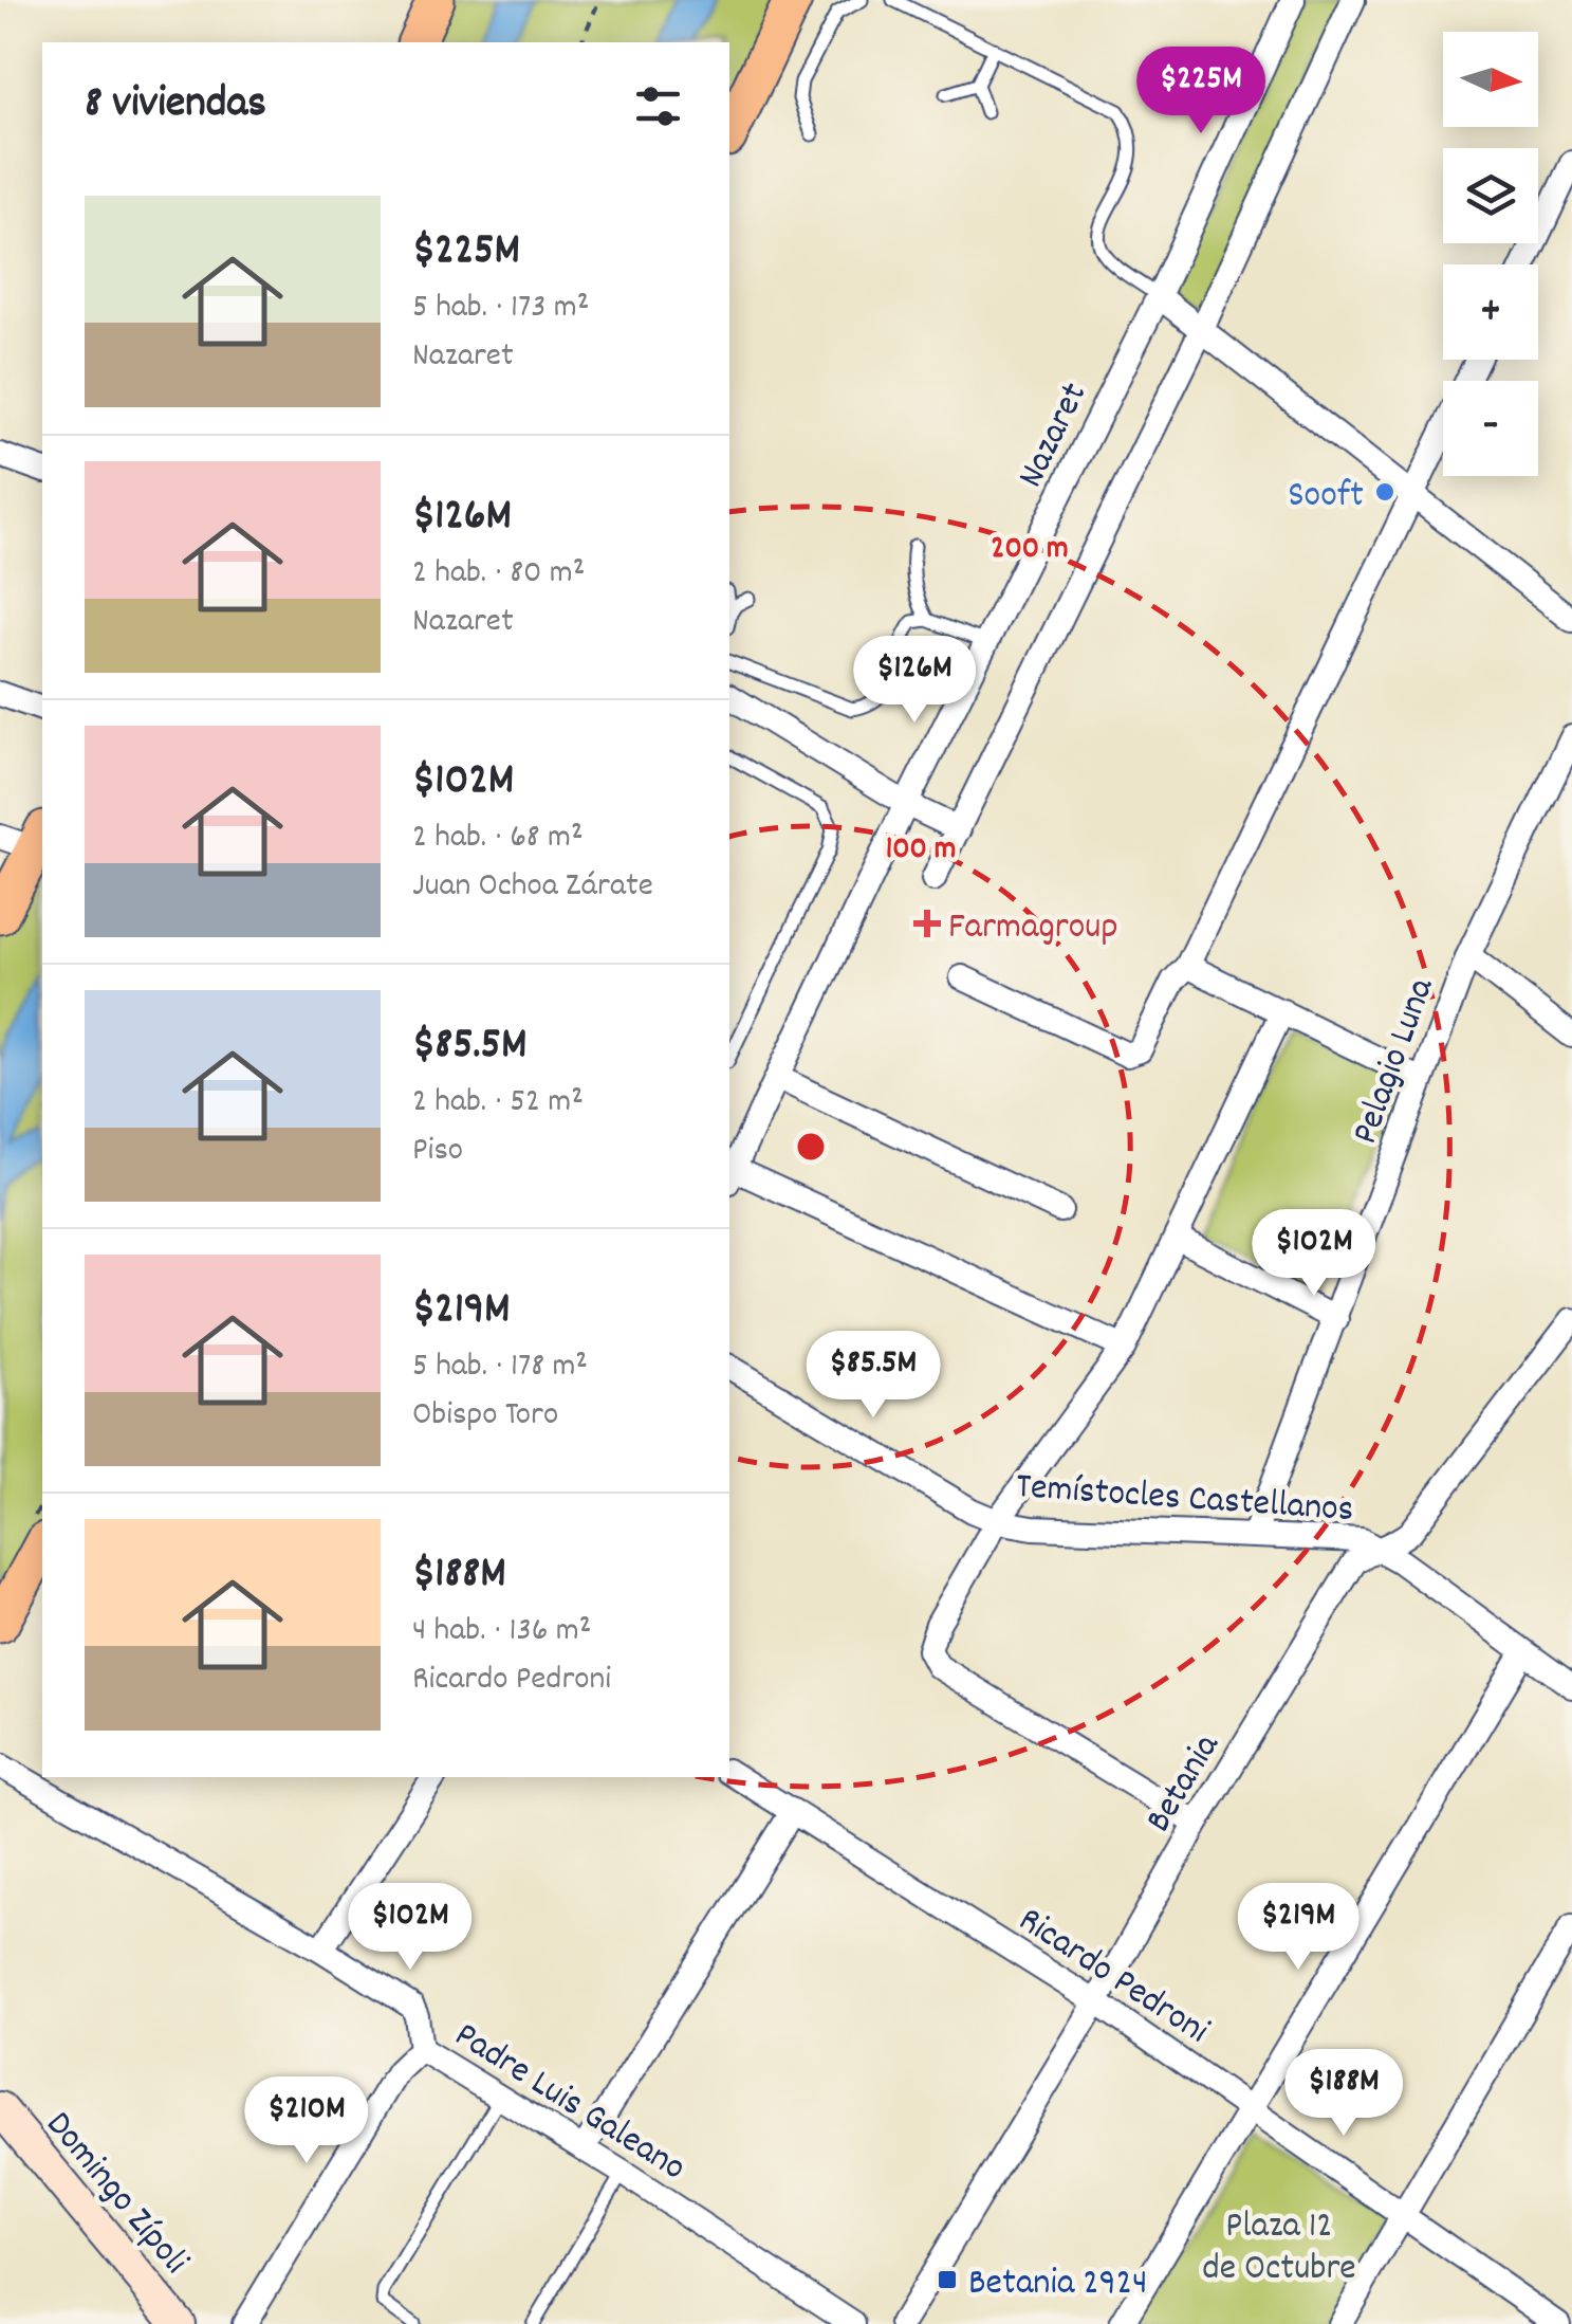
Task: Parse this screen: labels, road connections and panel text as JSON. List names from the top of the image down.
{
  "streets": {
    "main road": ["Domingo Zípoli"],
    "street": [
      "Nazaret",
      "Pelagio Luna",
      "Temístocles Castellanos",
      "Betania",
      "Ricardo Pedroni",
      "Padre Luis Galeano"
    ]
  },
  "crossings": [
    ["Pelagio Luna", "Temístocles Castellanos"],
    ["Temístocles Castellanos", "Betania"],
    ["Betania", "Ricardo Pedroni"]
  ],
  "parks": ["Plaza 12 de Octubre"],
  "places": {
    "other": ["Sooft"],
    "health": ["Farmagroup"],
    "transit": ["Betania 2924"]
  },
  "north": "right",
  "page": {
    "map_buttons": ["+", "−"],
    "heading": "8 viviendas",
    "price": [
      "$225M",
      "$126M",
      "$102M",
      "$85.5M",
      "$102M",
      "$219M",
      "$188M",
      "$210M"
    ],
    "list": [
      {
        "name": "$225M",
        "note": "5 hab. · 173 m² · Nazaret"
      },
      {
        "name": "$126M",
        "note": "2 hab. · 80 m² · Nazaret"
      },
      {
        "name": "$102M",
        "note": "2 hab. · 68 m² · Juan Ochoa Zárate"
      },
      {
        "name": "$85.5M",
        "note": "2 hab. · 52 m² · Piso"
      },
      {
        "name": "$219M",
        "note": "5 hab. · 178 m² · Obispo Toro"
      },
      {
        "name": "$188M",
        "note": "4 hab. · 136 m² · Ricardo Pedroni"
      }
    ]
  },
  "rings": ["200 m", "100 m"]
}
